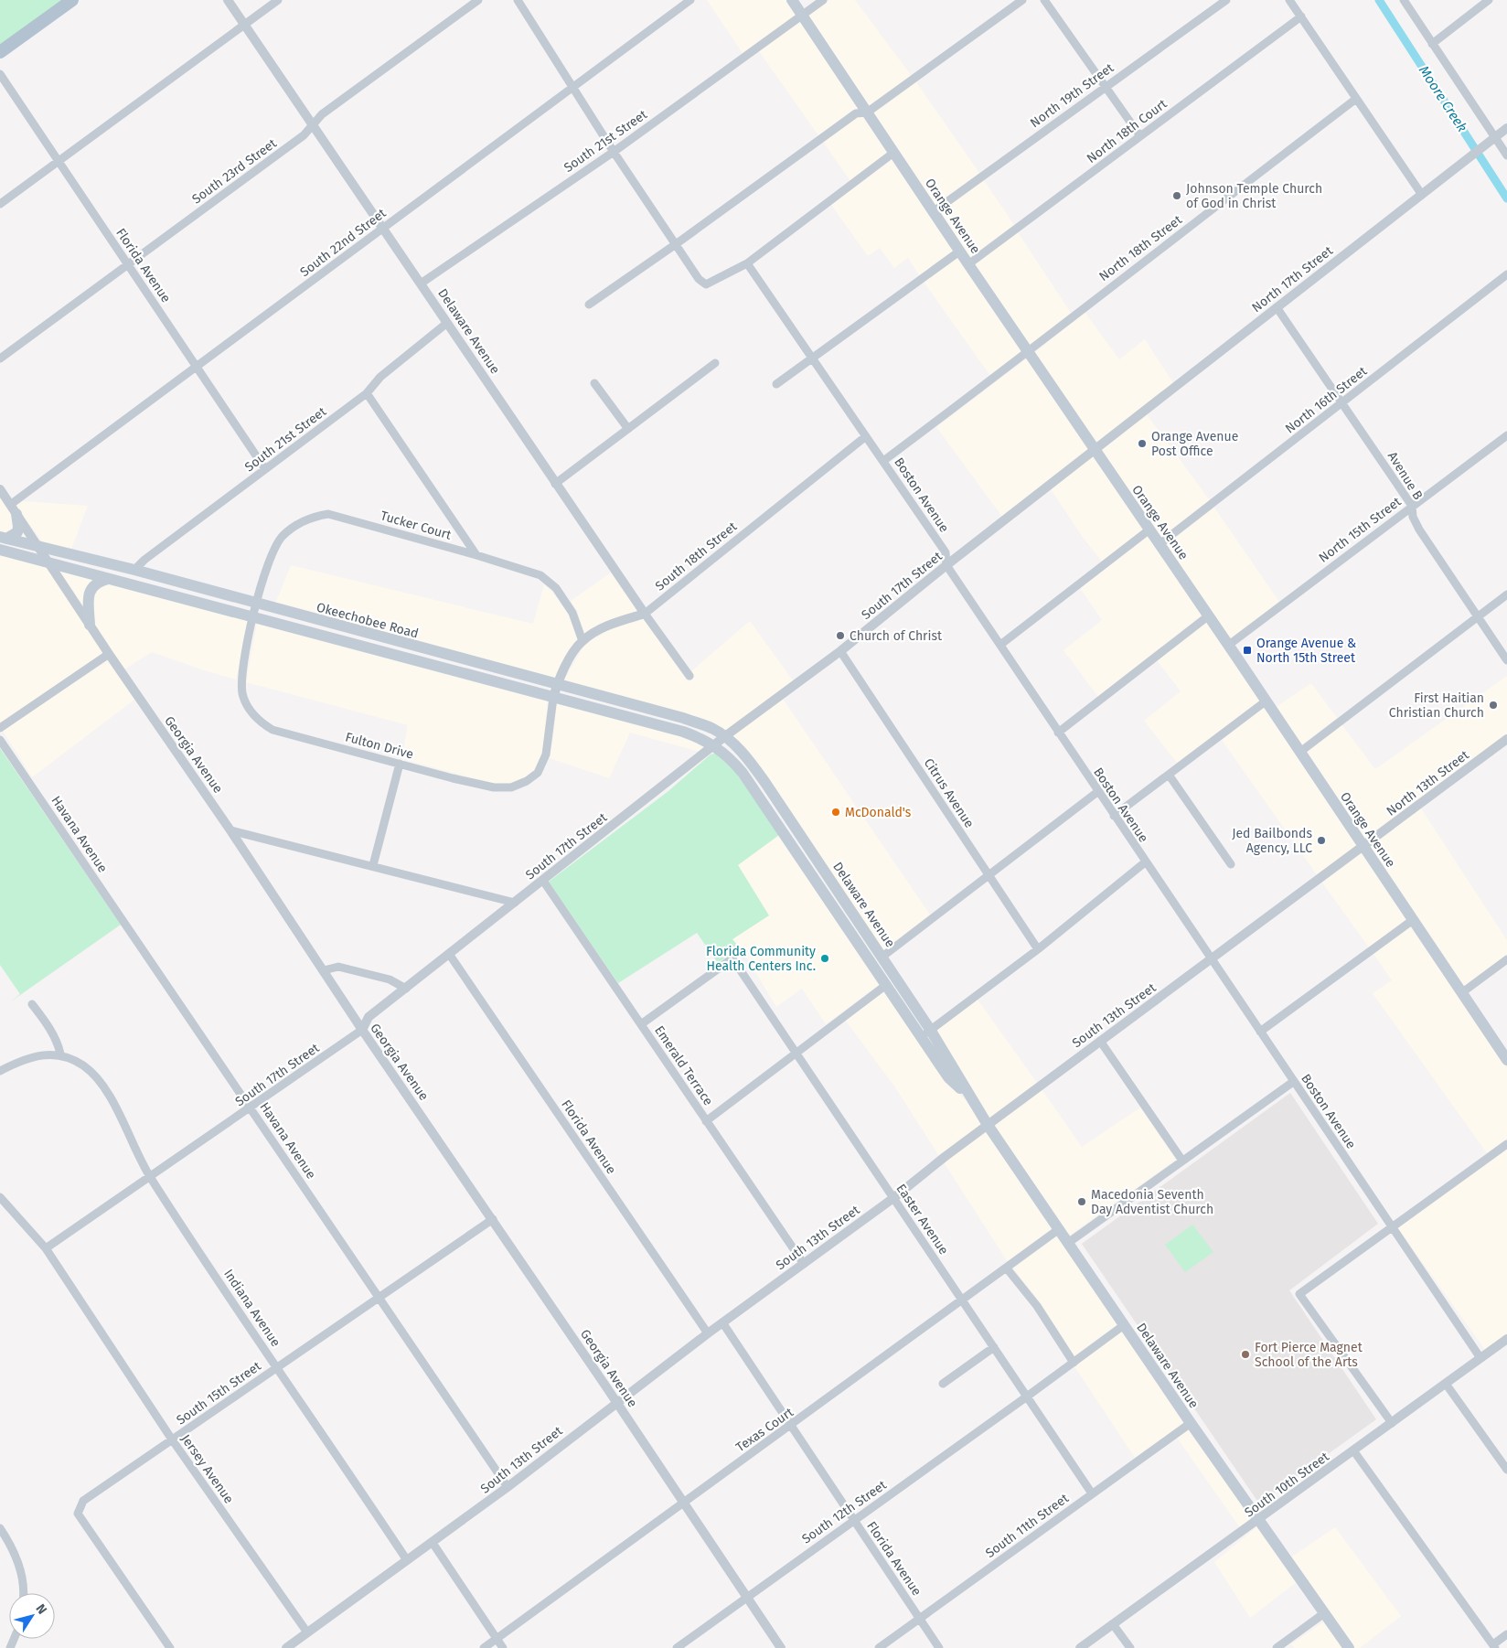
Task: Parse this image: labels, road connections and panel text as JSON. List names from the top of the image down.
{
  "streets": {
    "main road": ["Orange Avenue", "Delaware Avenue", "Okeechobee Road"],
    "street": [
      "North 19th Street",
      "North 18th Court",
      "South 21st Street",
      "South 23rd Street",
      "South 22nd Street",
      "North 18th Street",
      "Florida Avenue",
      "North 17th Street",
      "North 16th Street",
      "Avenue B",
      "Boston Avenue",
      "Tucker Court",
      "North 15th Street",
      "South 18th Street",
      "South 17th Street",
      "Fulton Drive",
      "Georgia Avenue",
      "North 13th Street",
      "Citrus Avenue",
      "Havana Avenue",
      "South 13th Street",
      "Emerald Terrace",
      "Easter Avenue",
      "Indiana Avenue",
      "South 15th Street",
      "Texas Court",
      "Jersey Avenue",
      "South 10th Street",
      "South 12th Street",
      "South 11th Street"
    ]
  },
  "crossings": [
    ["North 19th Street", "Orange Avenue"],
    ["North 18th Court", "Orange Avenue"],
    ["South 21st Street", "Orange Avenue"],
    ["South 21st Street", "Florida Avenue"],
    ["South 21st Street", "Delaware Avenue"],
    ["South 21st Street", "Okeechobee Road"],
    ["South 23rd Street", "Florida Avenue"],
    ["South 23rd Street", "Delaware Avenue"],
    ["Orange Avenue", "North 18th Street"],
    ["Orange Avenue", "North 17th Street"],
    ["Orange Avenue", "North 16th Street"],
    ["Orange Avenue", "North 15th Street"],
    ["Orange Avenue", "South 17th Street"],
    ["Orange Avenue", "North 13th Street"],
    ["Orange Avenue", "South 13th Street"],
    ["South 22nd Street", "Florida Avenue"],
    ["South 22nd Street", "Delaware Avenue"],
    ["South 22nd Street", "Georgia Avenue"],
    ["Florida Avenue", "South 17th Street"],
    ["Florida Avenue", "South 13th Street"],
    ["Florida Avenue", "Texas Court"],
    ["Florida Avenue", "South 12th Street"],
    ["Florida Avenue", "South 11th Street"],
    ["North 17th Street", "Avenue B"],
    ["North 17th Street", "South 17th Street"],
    ["Delaware Avenue", "South 18th Street"],
    ["Delaware Avenue", "South 17th Street"],
    ["Delaware Avenue", "Okeechobee Road"],
    ["Delaware Avenue", "South 13th Street"],
    ["Delaware Avenue", "Texas Court"],
    ["Delaware Avenue", "South 10th Street"],
    ["Delaware Avenue", "South 12th Street"],
    ["Delaware Avenue", "South 11th Street"],
    ["North 16th Street", "Avenue B"],
    ["Avenue B", "North 15th Street"],
    ["Boston Avenue", "South 18th Street"],
    ["Boston Avenue", "South 17th Street"],
    ["Boston Avenue", "South 13th Street"],
    ["Boston Avenue", "South 10th Street"],
    ["Tucker Court", "South 18th Street"],
    ["Tucker Court", "Okeechobee Road"],
    ["Tucker Court", "Fulton Drive"],
    ["South 18th Street", "Okeechobee Road"],
    ["South 18th Street", "Fulton Drive"],
    ["South 17th Street", "Okeechobee Road"],
    ["South 17th Street", "Georgia Avenue"],
    ["South 17th Street", "Citrus Avenue"],
    ["South 17th Street", "Havana Avenue"],
    ["South 17th Street", "Emerald Terrace"],
    ["South 17th Street", "Indiana Avenue"],
    ["South 17th Street", "Jersey Avenue"],
    ["Okeechobee Road", "Fulton Drive"],
    ["Okeechobee Road", "Georgia Avenue"],
    ["Georgia Avenue", "South 13th Street"],
    ["Georgia Avenue", "South 15th Street"],
    ["Georgia Avenue", "Texas Court"],
    ["Georgia Avenue", "South 12th Street"],
    ["North 13th Street", "South 13th Street"],
    ["Havana Avenue", "South 13th Street"],
    ["Havana Avenue", "South 15th Street"],
    ["South 13th Street", "Emerald Terrace"],
    ["South 13th Street", "Easter Avenue"],
    ["South 13th Street", "Indiana Avenue"],
    ["South 13th Street", "Jersey Avenue"],
    ["Emerald Terrace", "Easter Avenue"],
    ["Easter Avenue", "Texas Court"],
    ["Easter Avenue", "South 12th Street"],
    ["Easter Avenue", "South 11th Street"],
    ["Indiana Avenue", "South 15th Street"],
    ["South 15th Street", "Jersey Avenue"]
  ],
  "water": ["Moore Creek"],
  "places": {
    "other": [
      "Johnson Temple Church of God in Christ",
      "Orange Avenue Post Office",
      "Church of Christ",
      "First Haitian Christian Church",
      "McDonald's",
      "Jed Bailbonds Agency, LLC",
      "Florida Community Health Centers Inc.",
      "Macedonia Seventh Day Adventist Church",
      "Fort Pierce Magnet School of the Arts"
    ],
    "transit": ["Orange Avenue & North 15th Street"]
  },
  "north": "top right"
}
